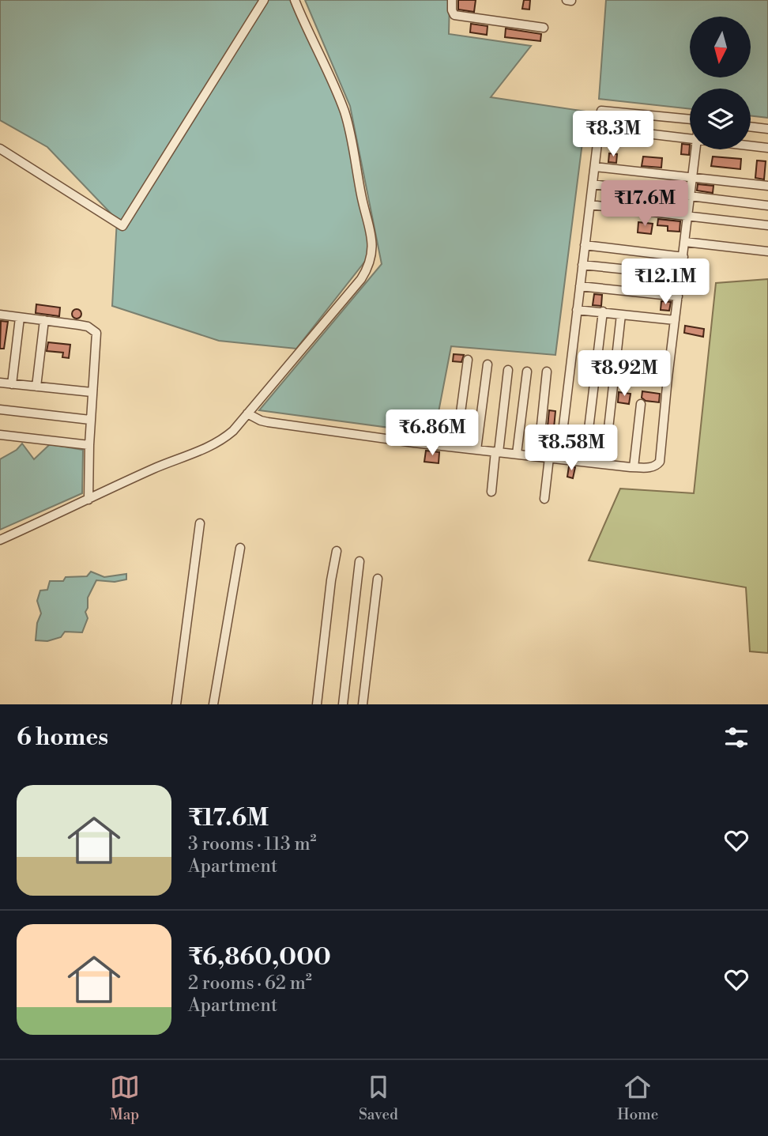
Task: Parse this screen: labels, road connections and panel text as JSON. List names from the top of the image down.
{
  "north": "bottom",
  "page": {
    "price": [
      "₹8.3M",
      "₹17.6M",
      "₹12.1M",
      "₹8.92M",
      "₹6.86M",
      "₹8.58M"
    ],
    "heading": "6 homes",
    "list": [
      {
        "name": "₹17.6M",
        "note": "3 rooms · 113 m² · Apartment"
      },
      {
        "name": "₹6,860,000",
        "note": "2 rooms · 62 m² · Apartment"
      }
    ],
    "tabs": ["Map", "Saved", "Home"]
  }
}
